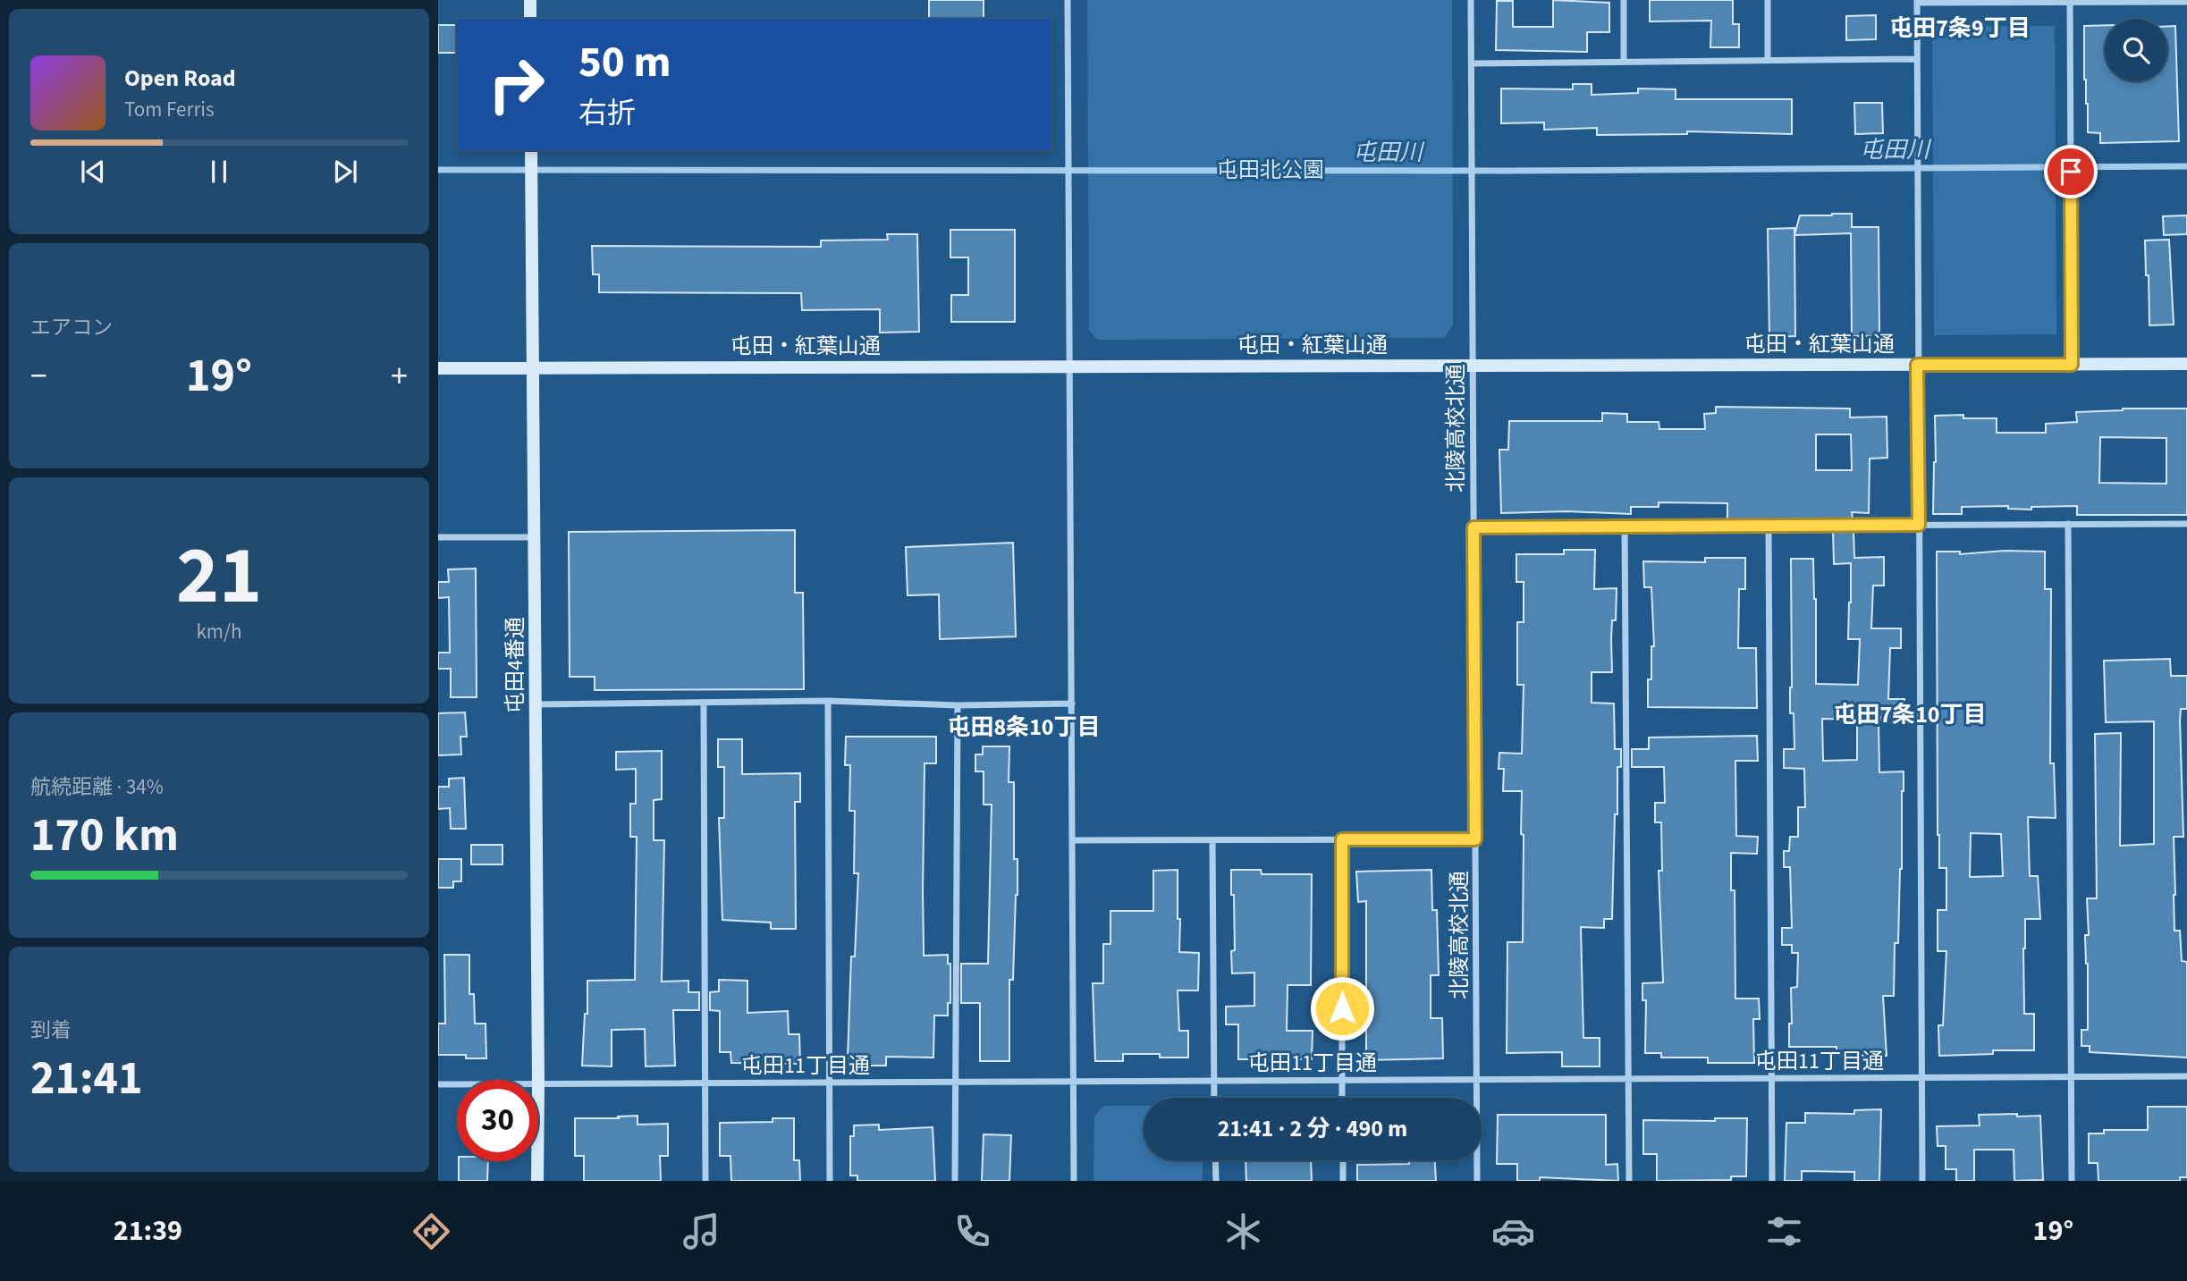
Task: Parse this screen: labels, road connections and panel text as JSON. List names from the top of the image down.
{
  "streets": {
    "street": [
      "屯田・紅葉山通",
      "北陵高校北通",
      "屯田4番通",
      "屯田11丁目通"
    ]
  },
  "crossings": [
    ["屯田・紅葉山通", "北陵高校北通"],
    ["屯田・紅葉山通", "屯田4番通"],
    ["北陵高校北通", "屯田11丁目通"]
  ],
  "districts": ["屯田7条9丁目", "屯田7条10丁目", "屯田8条10丁目"],
  "water": ["屯田川"],
  "parks": ["屯田北公園"],
  "page": {
    "turn": ["50 m", "右折"],
    "song": ["Open Road", "Tom Ferris"],
    "tile": [
      "エアコン",
      ["21", "km/h"],
      ["航続距離 · 34%", "170 km"],
      ["到着", "21:41"]
    ],
    "heat": ["−", "19°", "+"],
    "limit": "30",
    "trip": "21:41 · 2 分 · 490 m",
    "tabs": ["21:39", "19°"]
  }
}
